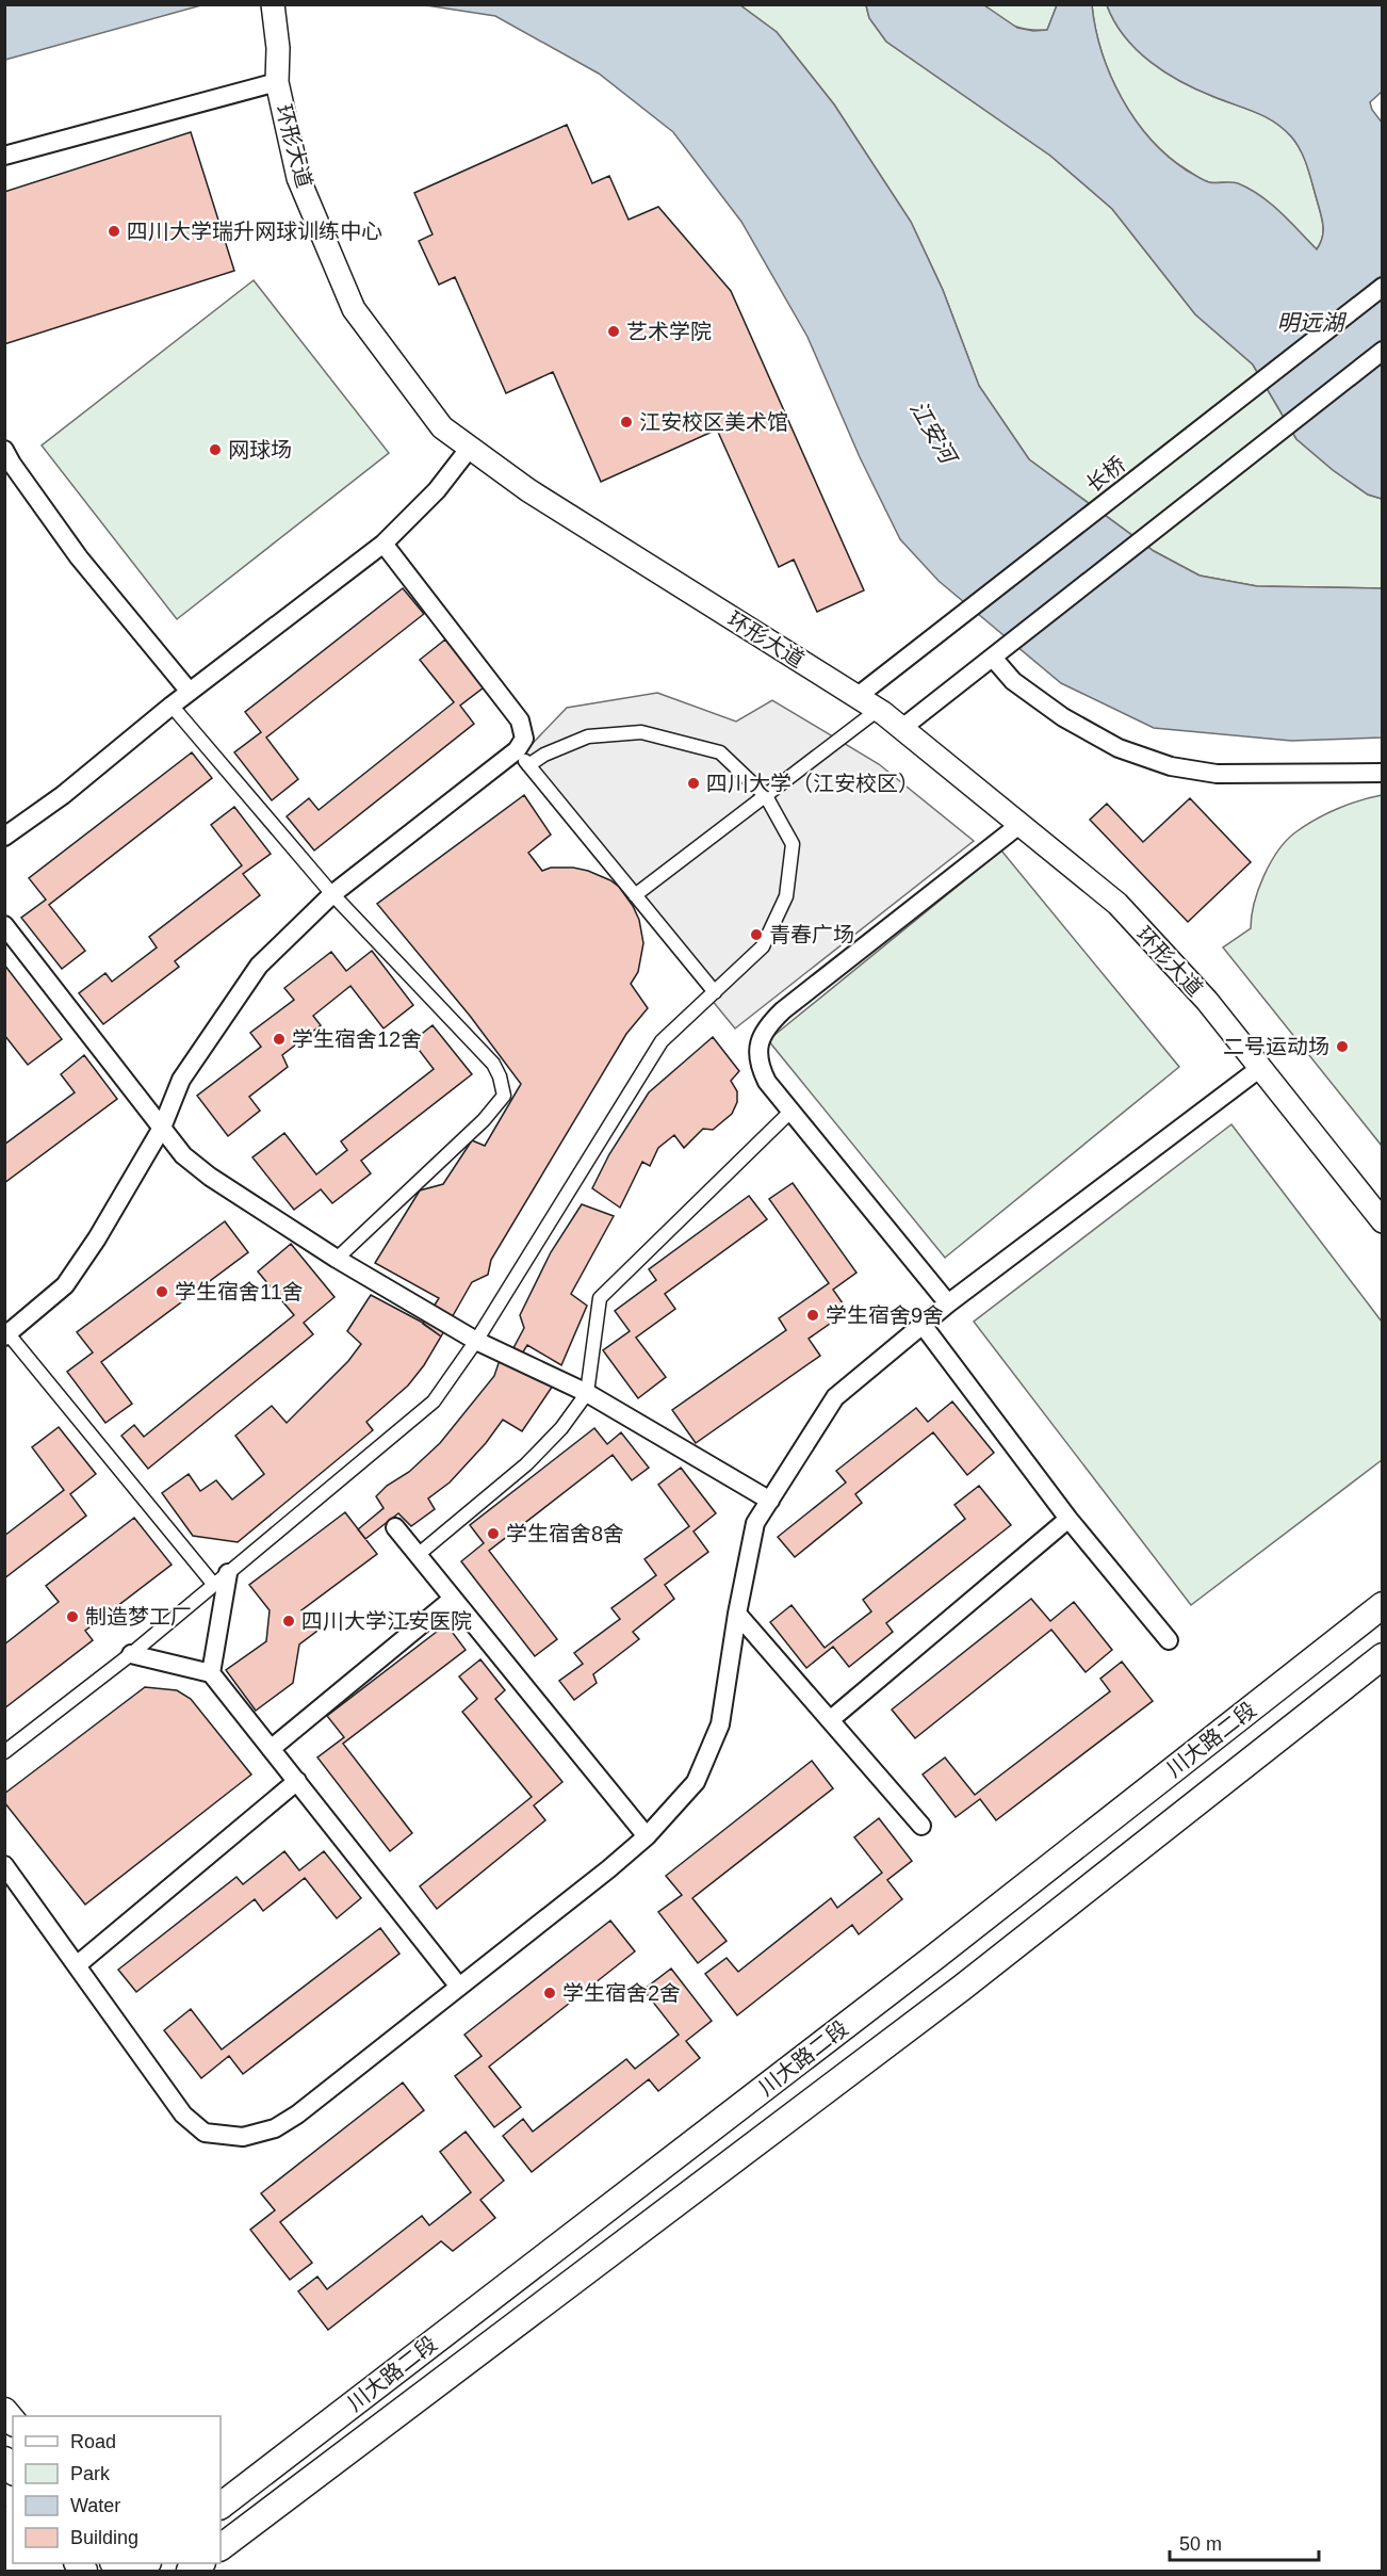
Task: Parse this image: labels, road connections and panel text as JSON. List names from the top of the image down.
{
  "streets": {
    "main road": ["川大路二段"],
    "street": ["环形大道", "长桥"]
  },
  "crossings": [
    ["环形大道", "长桥"]
  ],
  "water": ["明远湖", "江安河"],
  "places": [
    "四川大学瑞升网球训练中心",
    "艺术学院",
    "江安校区美术馆",
    "网球场",
    "四川大学（江安校区）",
    "青春广场",
    "学生宿舍12舍",
    "二号运动场",
    "学生宿舍11舍",
    "学生宿舍9舍",
    "学生宿舍8舍",
    "制造梦工厂",
    "四川大学江安医院",
    "学生宿舍2舍"
  ],
  "legend": [
    "Road",
    "Park",
    "Water",
    "Building"
  ],
  "scale_bar": "50 m"
}
